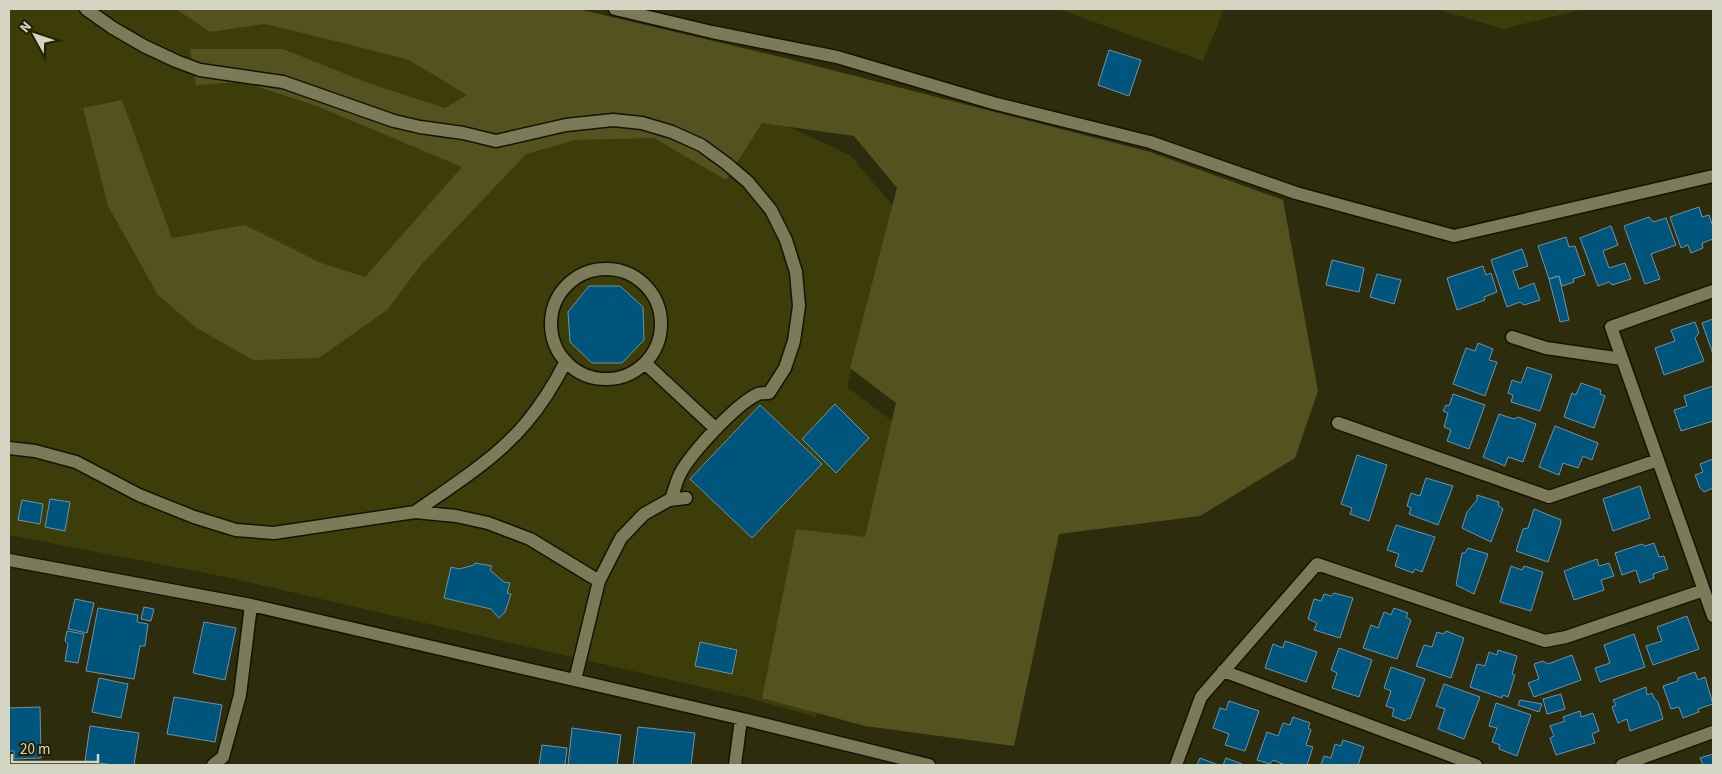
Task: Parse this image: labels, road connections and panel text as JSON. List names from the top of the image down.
{
  "scale_bar": "20 m",
  "north": "top left"
}
